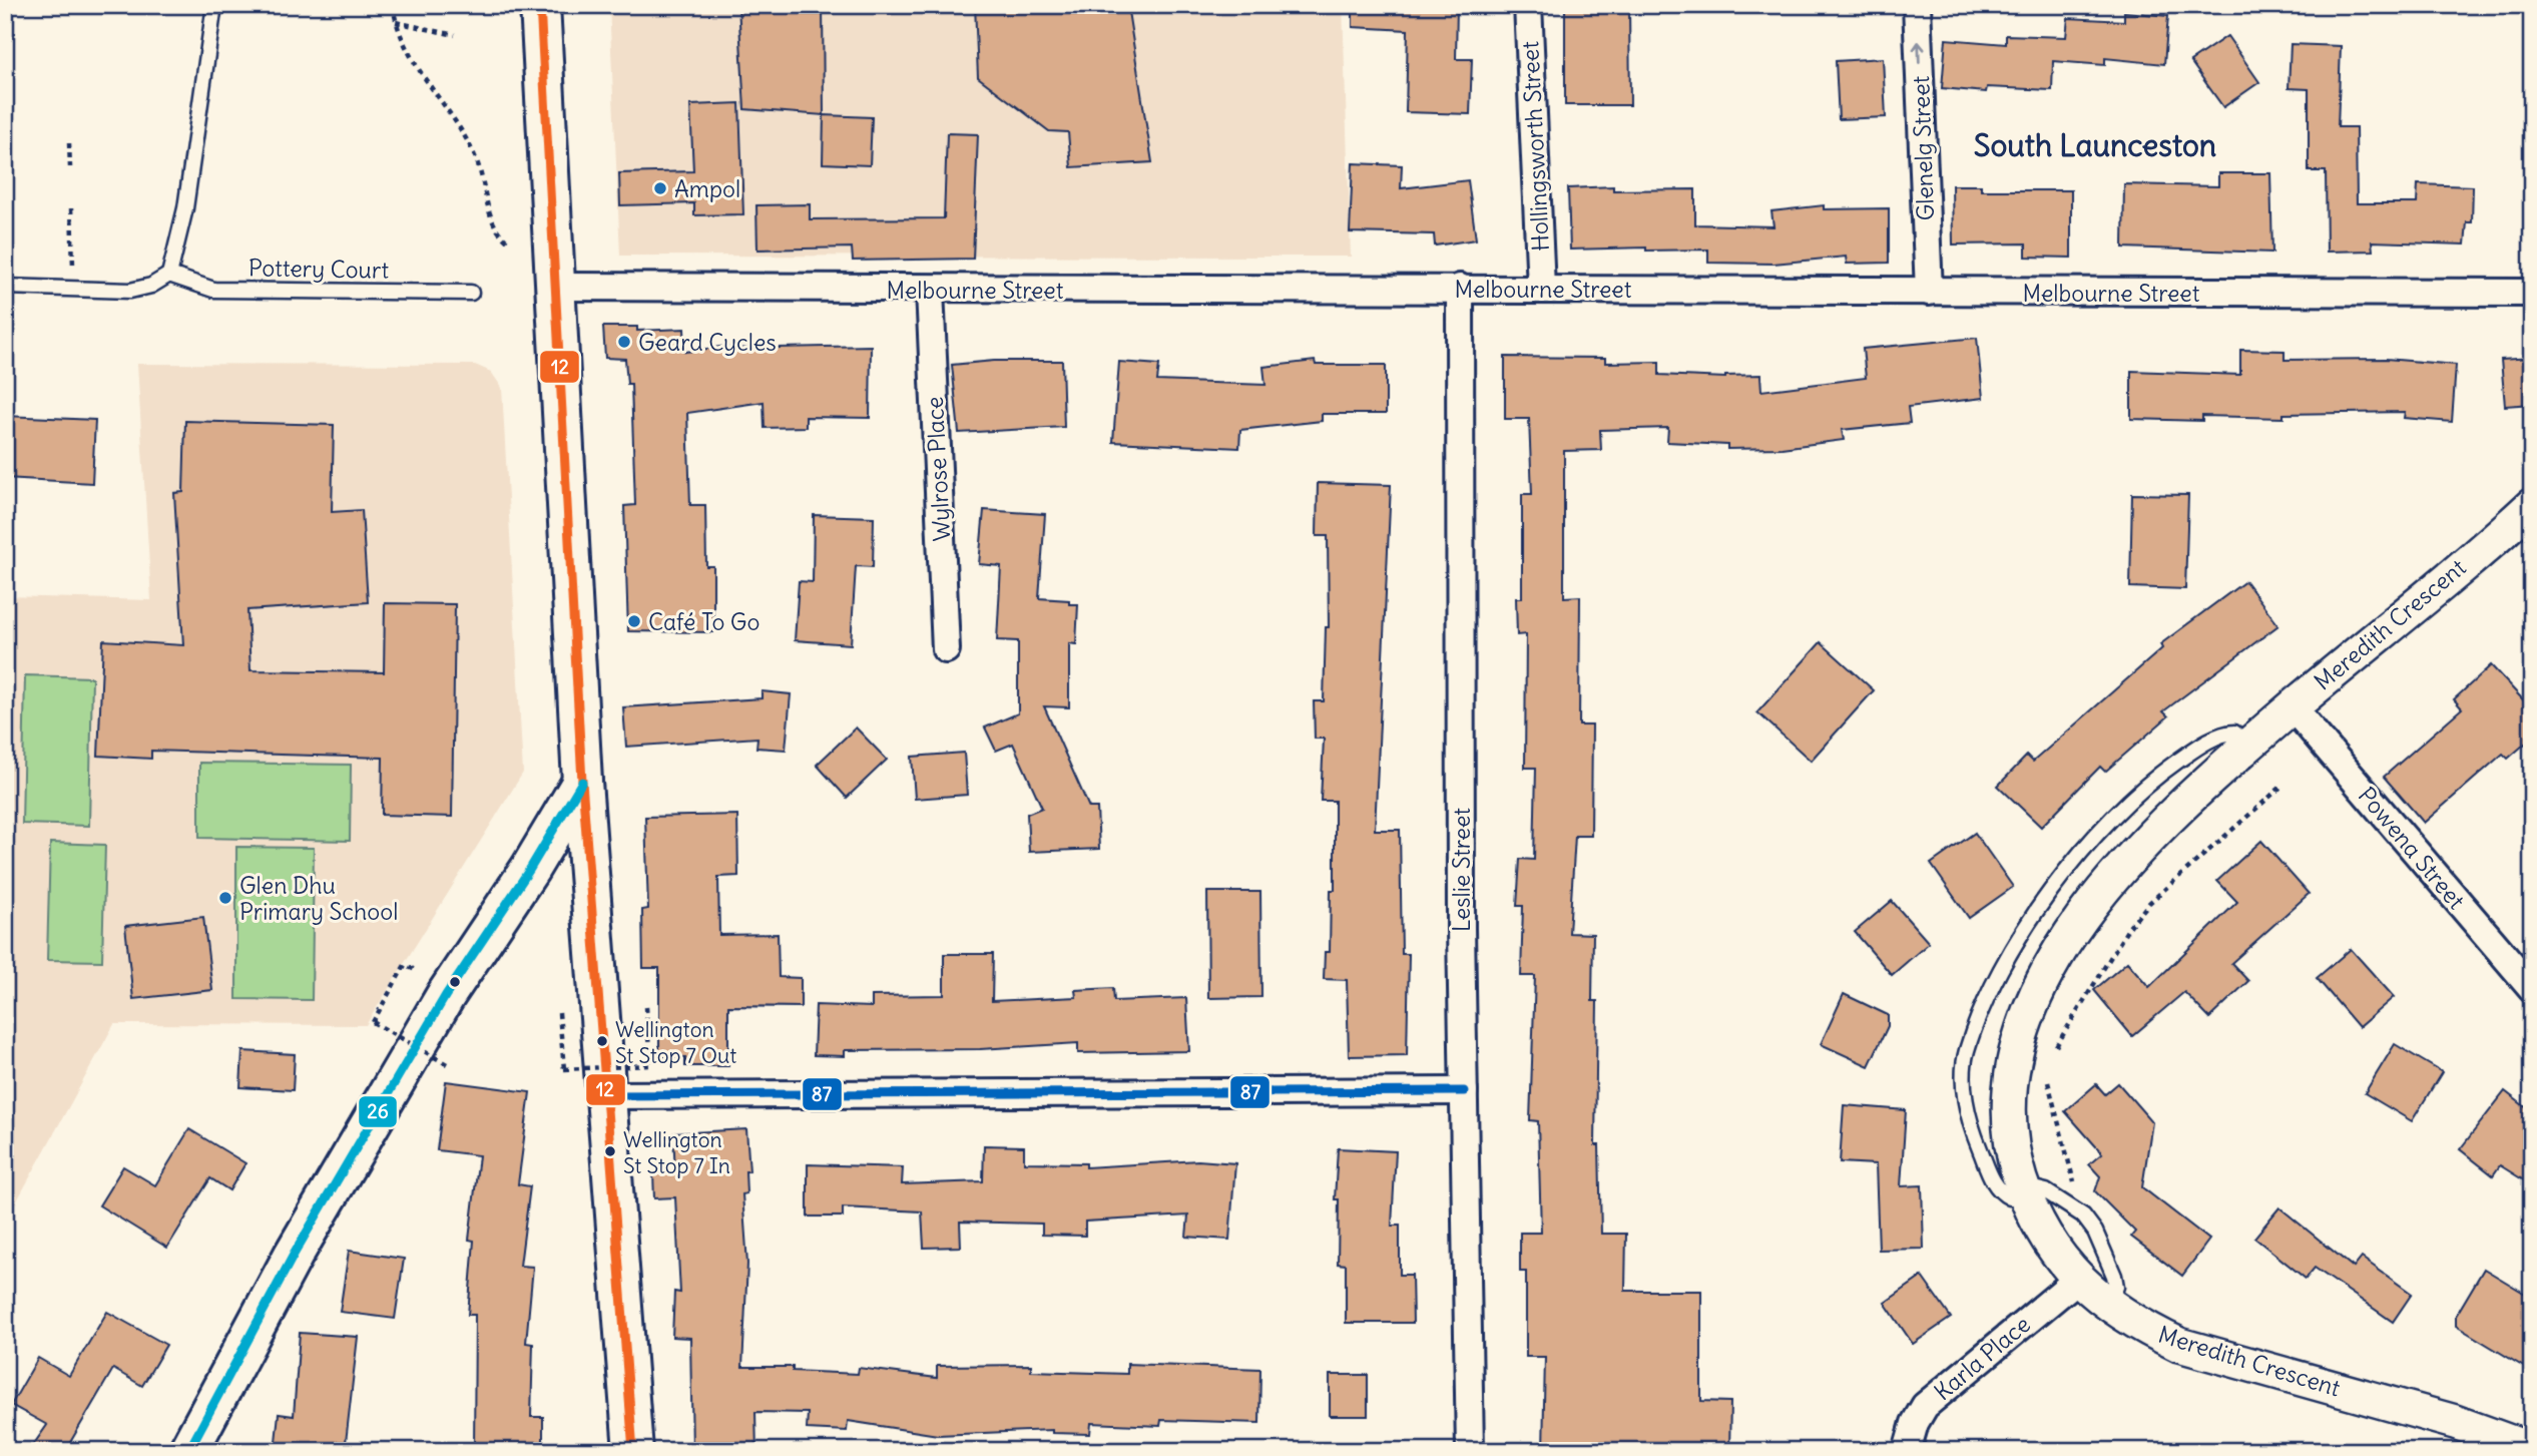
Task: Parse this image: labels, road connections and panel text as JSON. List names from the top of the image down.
{
  "streets": {
    "street": [
      "Hollingsworth Street",
      "Glenelg Street",
      "Melbourne Street",
      "Wylrose Place",
      "Meredith Crescent",
      "Powena Street",
      "Leslie Street",
      "Karla Place"
    ],
    "lane": ["Pottery Court"]
  },
  "crossings": [
    ["Hollingsworth Street", "Melbourne Street"],
    ["Glenelg Street", "Melbourne Street"],
    ["Melbourne Street", "Wylrose Place"],
    ["Melbourne Street", "Leslie Street"],
    ["Meredith Crescent", "Powena Street"],
    ["Meredith Crescent", "Karla Place"]
  ],
  "one_way": ["Glenelg Street"],
  "districts": ["South Launceston"],
  "places": [
    "Ampol",
    "Geard Cycles",
    "Café To Go",
    "Glen Dhu Primary School",
    "Wellington St Stop 7 Out",
    "Wellington St Stop 7 In"
  ],
  "lines": ["transit line 12", "transit line 26", "transit line 87"]
}
